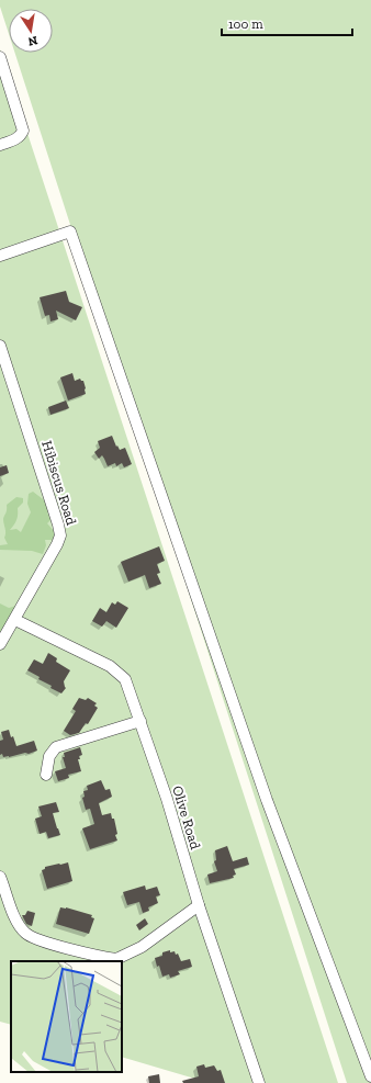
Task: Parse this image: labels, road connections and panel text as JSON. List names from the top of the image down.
{
  "streets": {
    "street": ["Hibiscus Road", "Olive Road"]
  },
  "crossings": [
    ["Hibiscus Road", "Olive Road"]
  ],
  "scale_bar": "100 m",
  "north": "bottom"
}
